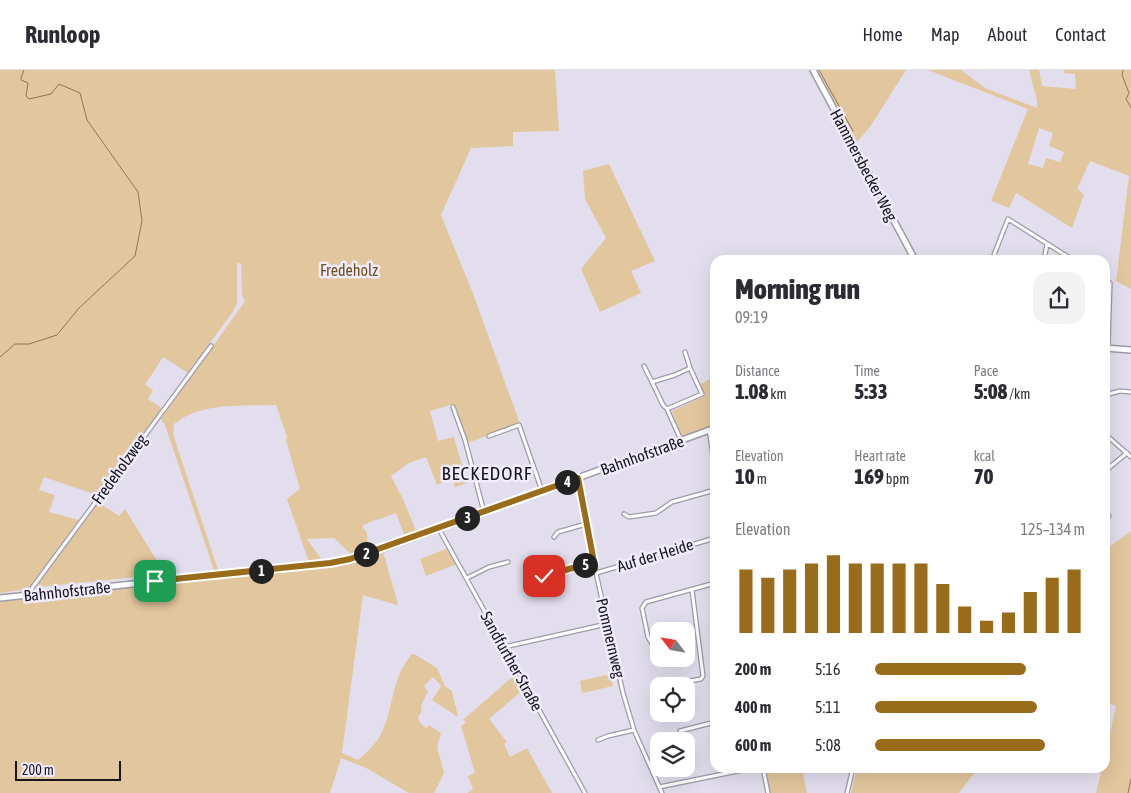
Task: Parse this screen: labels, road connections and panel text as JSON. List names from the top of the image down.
{
  "streets": {
    "street": [
      "Hammersbecker Weg",
      "Bahnhofstraße",
      "Fredeholzweg",
      "Auf der Heide",
      "Pommernweg",
      "Sandfurther Straße"
    ]
  },
  "crossings": [
    ["Bahnhofstraße", "Fredeholzweg"],
    ["Bahnhofstraße", "Pommernweg"],
    ["Bahnhofstraße", "Sandfurther Straße"],
    ["Auf der Heide", "Pommernweg"]
  ],
  "districts": ["BECKEDORF"],
  "parks": ["Fredeholz"],
  "scale_bar": "200 m",
  "north": "top left",
  "page": {
    "header": "Runloop",
    "nav": [
      "Home",
      "Map",
      "About",
      "Contact"
    ],
    "heading": ["Morning run", "09:19"],
    "stats": [
      ["Distance", "1.08 km"],
      ["Time", "5:33"],
      ["Pace", "5:08 /km"],
      ["Elevation", "10 m"],
      ["Heart rate", "169 bpm"],
      ["kcal", "70"]
    ],
    "pins": [
      "4",
      "3",
      "2",
      "5",
      "1"
    ],
    "chart": ["Elevation", "125–134 m"],
    "list": [
      {
        "name": "200 m",
        "note": "5:16"
      },
      {
        "name": "400 m",
        "note": "5:11"
      },
      {
        "name": "600 m",
        "note": "5:08"
      }
    ],
    "scale": "200 m"
  }
}
